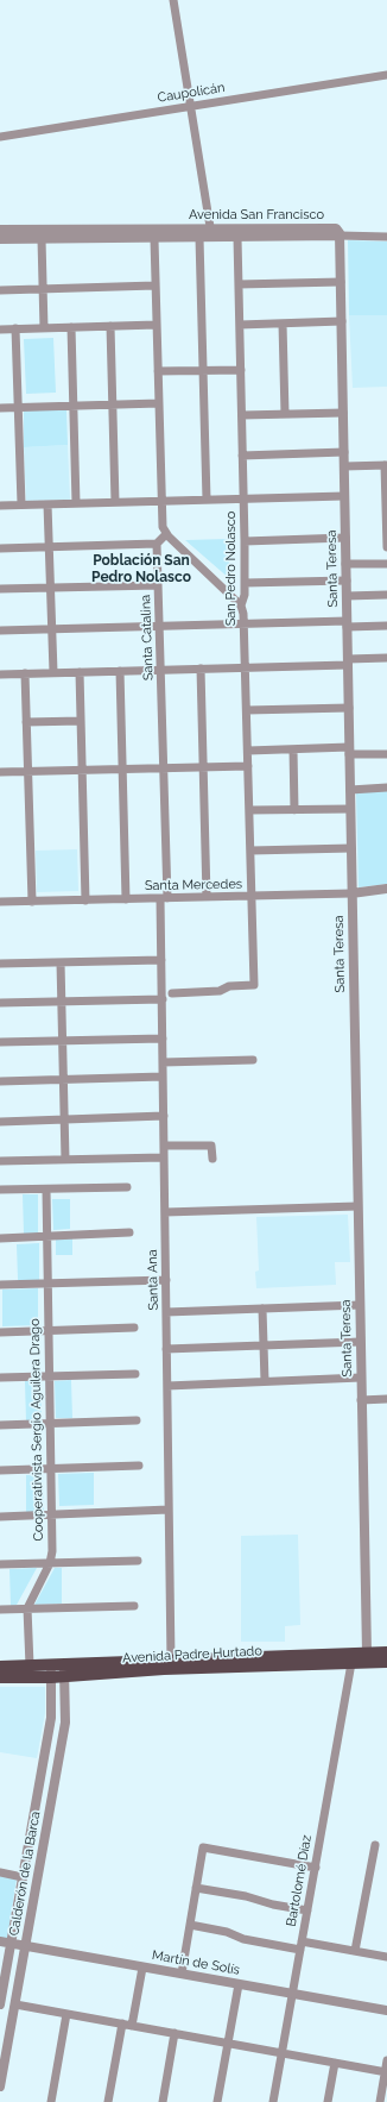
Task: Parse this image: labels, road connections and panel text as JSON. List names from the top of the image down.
{
  "streets": {
    "main road": ["Avenida Padre Hurtado"],
    "street": [
      "Caupolicán",
      "Avenida San Francisco",
      "San Pedro Nolasco",
      "Santa Teresa",
      "Santa Catalina",
      "Santa Mercedes",
      "Santa Ana",
      "Cooperativista Sergio Aguilera Drago",
      "Calderón de la Barca",
      "Bartolomé Díaz",
      "Martín de Solís"
    ]
  },
  "crossings": [
    ["Avenida San Francisco", "San Pedro Nolasco"],
    ["Avenida San Francisco", "Santa Teresa"],
    ["San Pedro Nolasco", "Santa Mercedes"],
    ["Santa Teresa", "Santa Mercedes"],
    ["Santa Teresa", "Avenida Padre Hurtado"],
    ["Santa Catalina", "Santa Mercedes"],
    ["Santa Catalina", "Santa Ana"],
    ["Santa Mercedes", "Santa Ana"],
    ["Santa Ana", "Avenida Padre Hurtado"],
    ["Cooperativista Sergio Aguilera Drago", "Avenida Padre Hurtado"],
    ["Avenida Padre Hurtado", "Calderón de la Barca"],
    ["Avenida Padre Hurtado", "Bartolomé Díaz"],
    ["Calderón de la Barca", "Martín de Solís"],
    ["Bartolomé Díaz", "Martín de Solís"]
  ],
  "districts": ["Población San Pedro Nolasco"]
}
